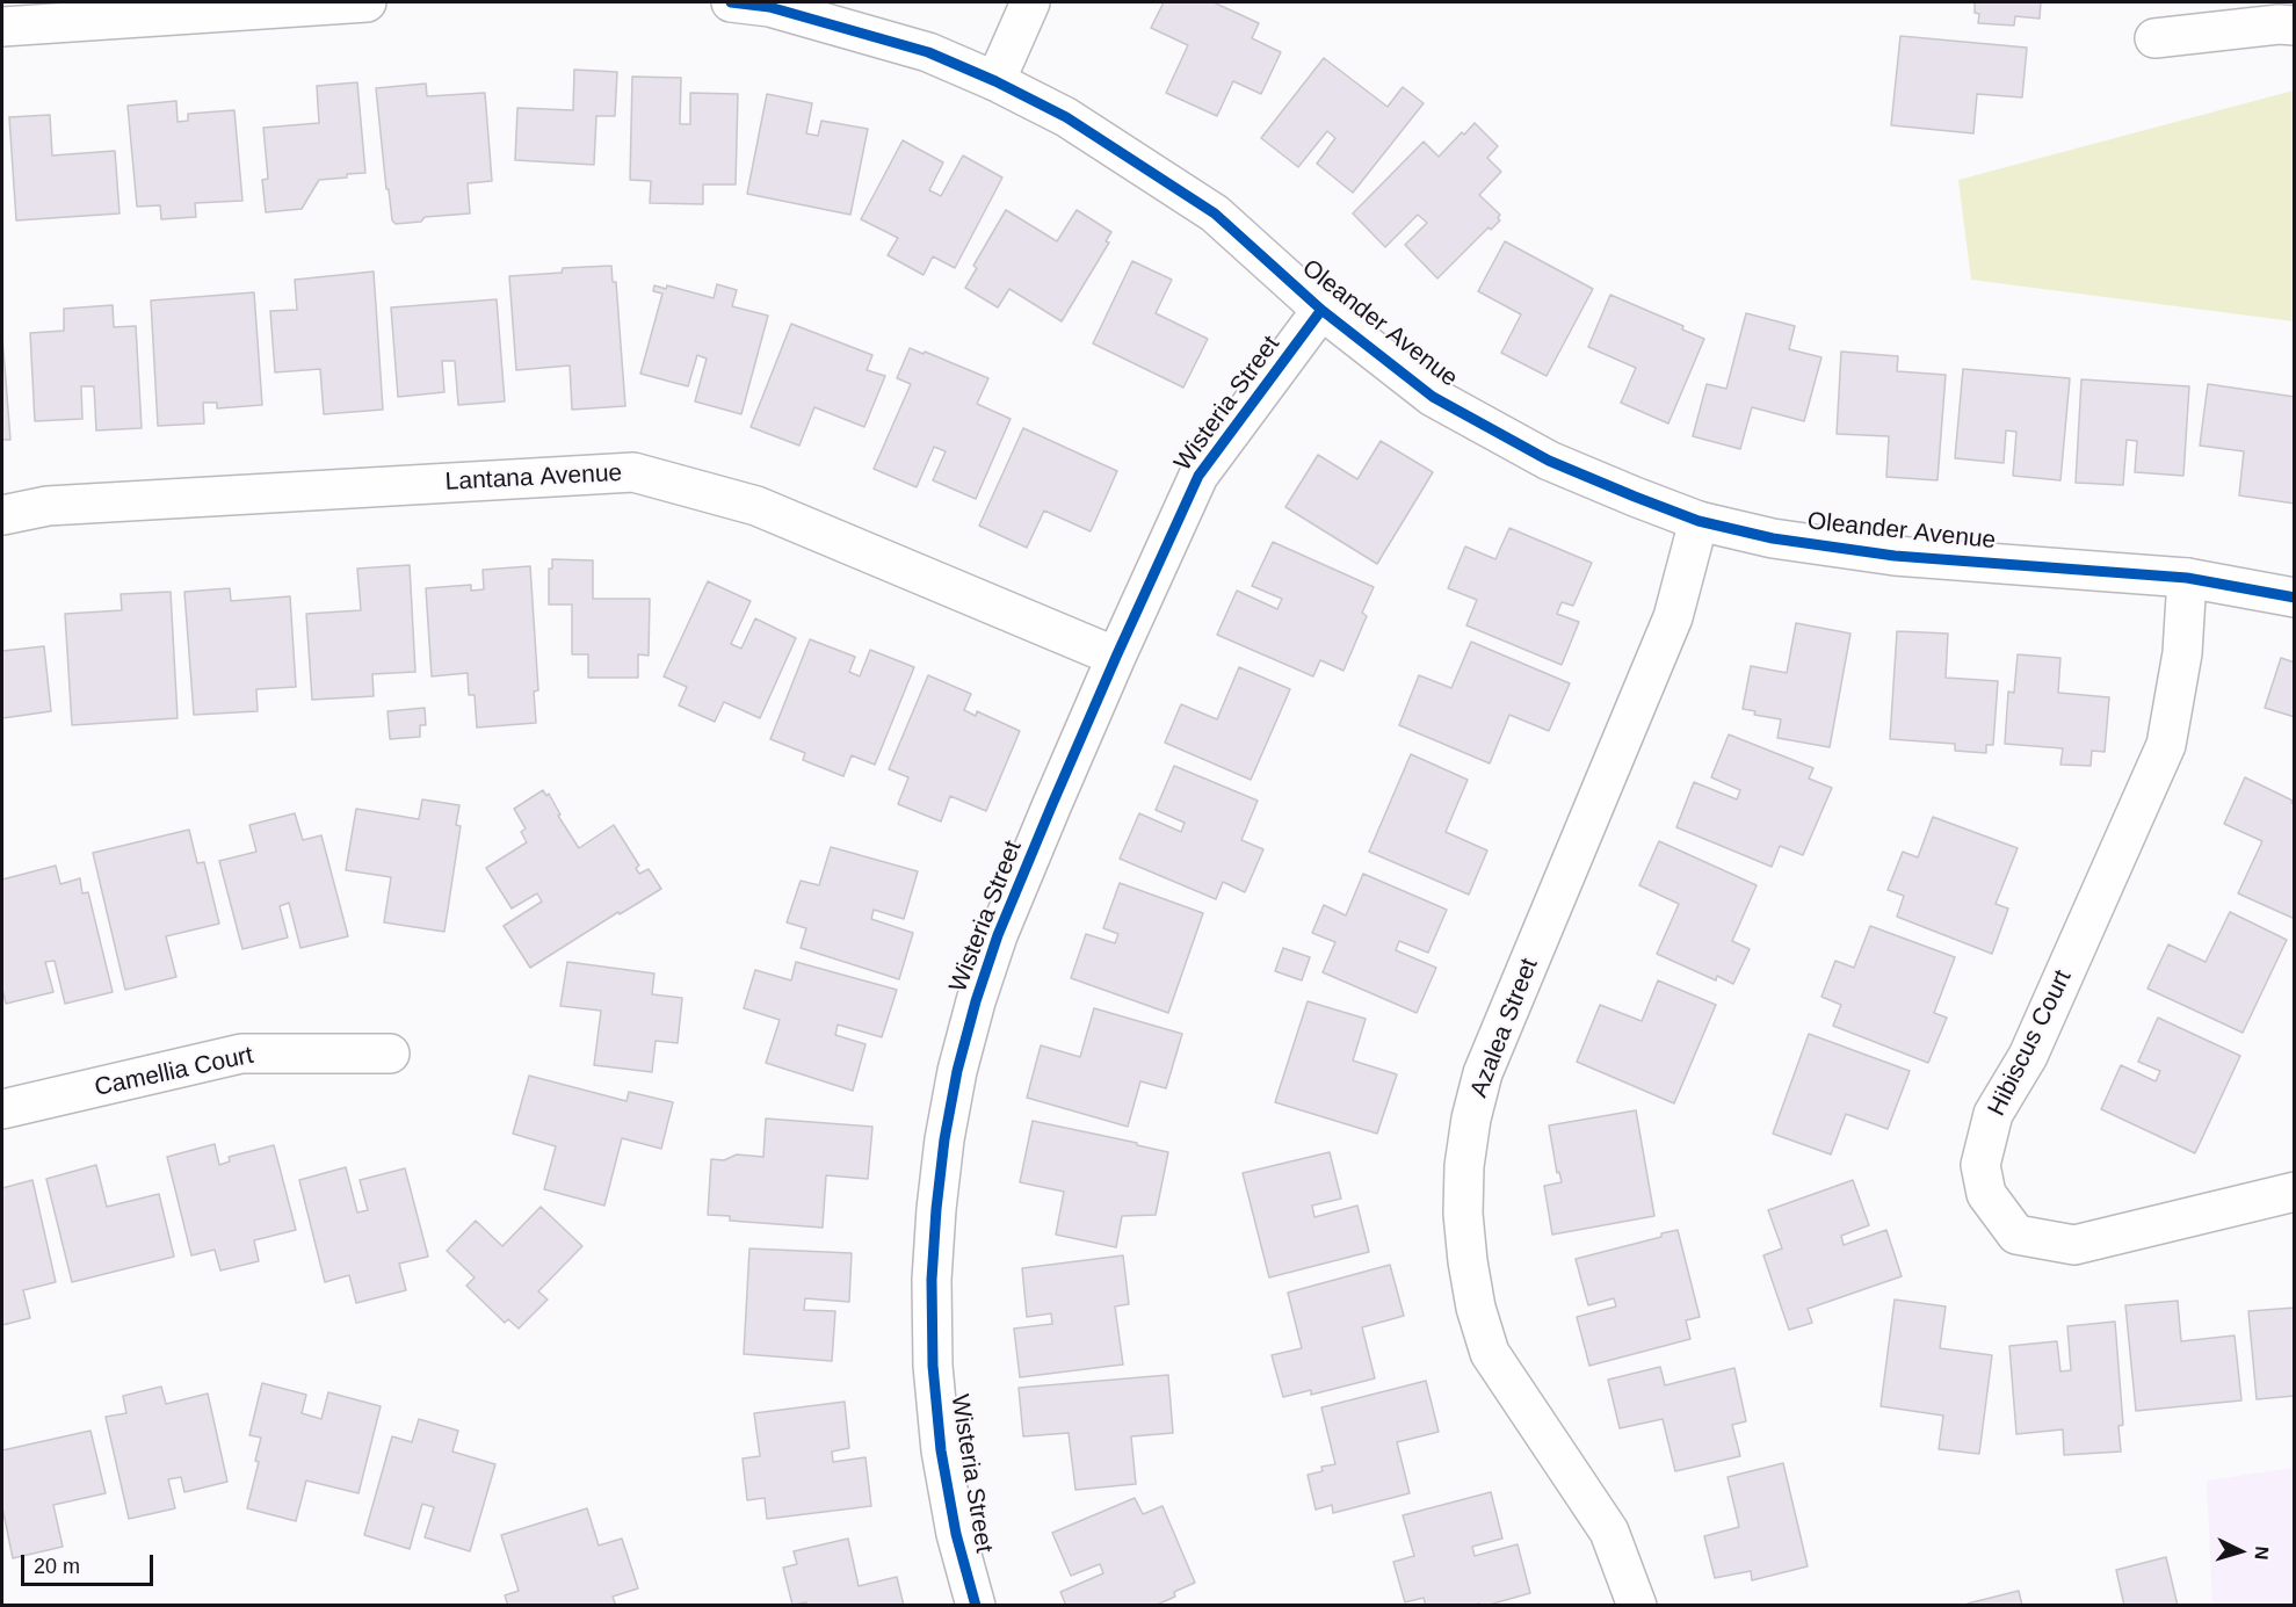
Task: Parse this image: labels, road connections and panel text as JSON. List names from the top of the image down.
{
  "streets": {
    "street": [
      "Oleander Avenue",
      "Wisteria Street",
      "Lantana Avenue",
      "Azalea Street",
      "Hibiscus Court",
      "Camellia Court"
    ]
  },
  "crossings": [
    ["Oleander Avenue", "Wisteria Street"],
    ["Oleander Avenue", "Azalea Street"],
    ["Oleander Avenue", "Hibiscus Court"],
    ["Wisteria Street", "Lantana Avenue"]
  ],
  "scale_bar": "20 m",
  "north": "right"
}
